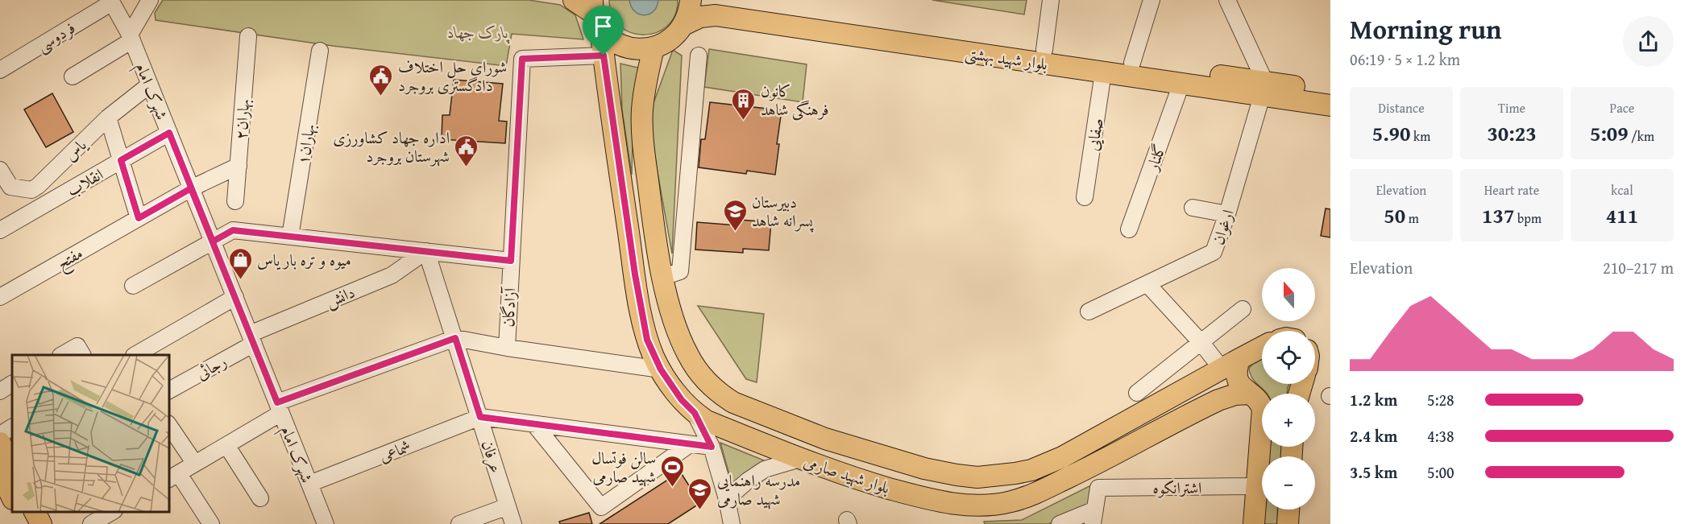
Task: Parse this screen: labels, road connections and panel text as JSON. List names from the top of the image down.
{
  "streets": {
    "main road": ["بلوار شهید بهشتی", "بلوار شهید صارمی"],
    "street": [
      "فردوسی",
      "شهرک امام",
      "بهاران۲",
      "صفایی",
      "بهاران۱",
      "یاس",
      "گلنار",
      "انقلاب",
      "ارغوان",
      "مفتح",
      "دانش",
      "آزادگان",
      "رجائی",
      "شماعی",
      "عرفان",
      "اشترانکوه"
    ]
  },
  "crossings": [
    ["فردوسی", "شهرک امام"],
    ["بلوار شهید بهشتی", "صفایی"],
    ["بلوار شهید بهشتی", "گلنار"],
    ["بلوار شهید بهشتی", "ارغوان"],
    ["شهرک امام", "یاس"],
    ["شهرک امام", "انقلاب"],
    ["شهرک امام", "مفتح"],
    ["شهرک امام", "دانش"],
    ["شهرک امام", "رجائی"],
    ["شهرک امام", "شماعی"],
    ["بهاران۲", "مفتح"],
    ["دانش", "رجائی"],
    ["دانش", "عرفان"],
    ["آزادگان", "عرفان"],
    ["آزادگان", "بلوار شهید صارمی"],
    ["شماعی", "عرفان"]
  ],
  "parks": ["پارک جهاد"],
  "places": {
    "public building": ["شورای حل اختلاف دادگستری بروجرد", "اداره جهاد کشاورزی شهرستان بروجرد"],
    "building": ["کانون فرهنگی شاهد"],
    "school or university": ["دبیرستان پسرانه شاهد", "مدرسه راهنمایی شهید صارمی"],
    "shop": ["میوه و تره بار یاس"],
    "sports": ["سالن فوتسال شهید صارمی"]
  },
  "north": "top",
  "page": {
    "heading": ["Morning run", "06:19 · 5 × 1.2 km"],
    "stats": [
      ["Distance", "5.90 km"],
      ["Time", "30:23"],
      ["Pace", "5:09 /km"],
      ["Elevation", "50 m"],
      ["Heart rate", "137 bpm"],
      ["kcal", "411"]
    ],
    "chart": ["Elevation", "210–217 m"],
    "map_buttons": ["+", "−"],
    "list": [
      {
        "name": "1.2 km",
        "note": "5:28"
      },
      {
        "name": "2.4 km",
        "note": "4:38"
      },
      {
        "name": "3.5 km",
        "note": "5:00"
      }
    ]
  }
}
